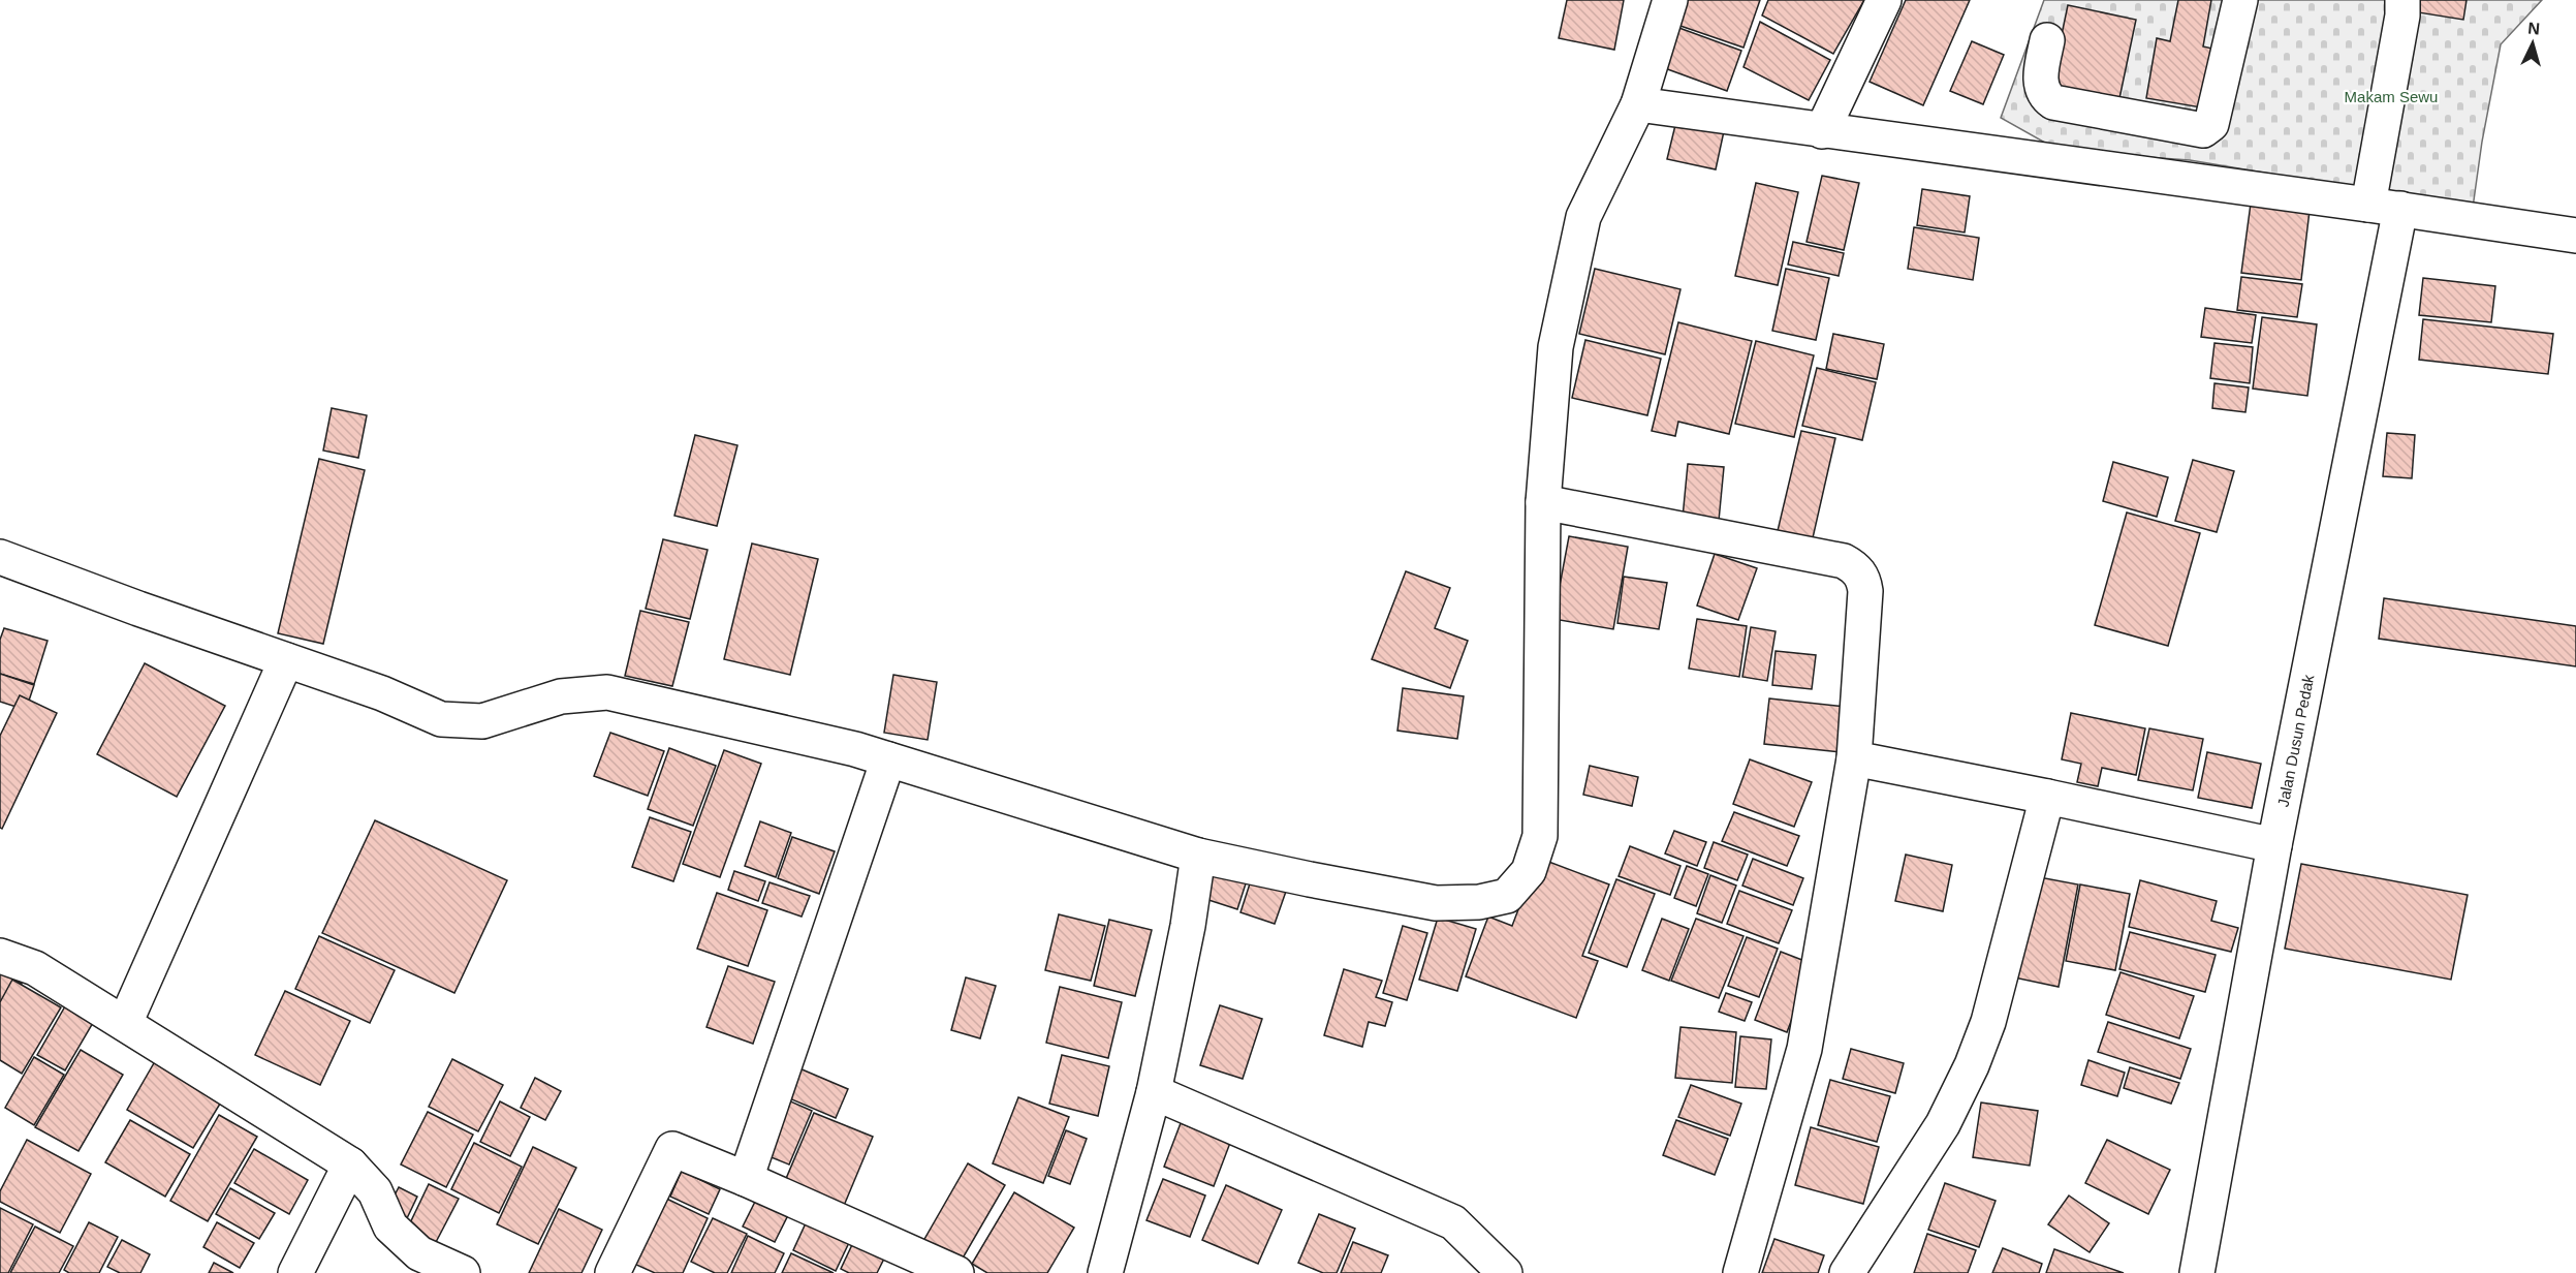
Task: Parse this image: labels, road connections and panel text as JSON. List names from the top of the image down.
{
  "streets": {
    "street": ["Jalan Dusun Pedak"]
  },
  "parks": ["Makam Sewu"],
  "north": "top"
}
